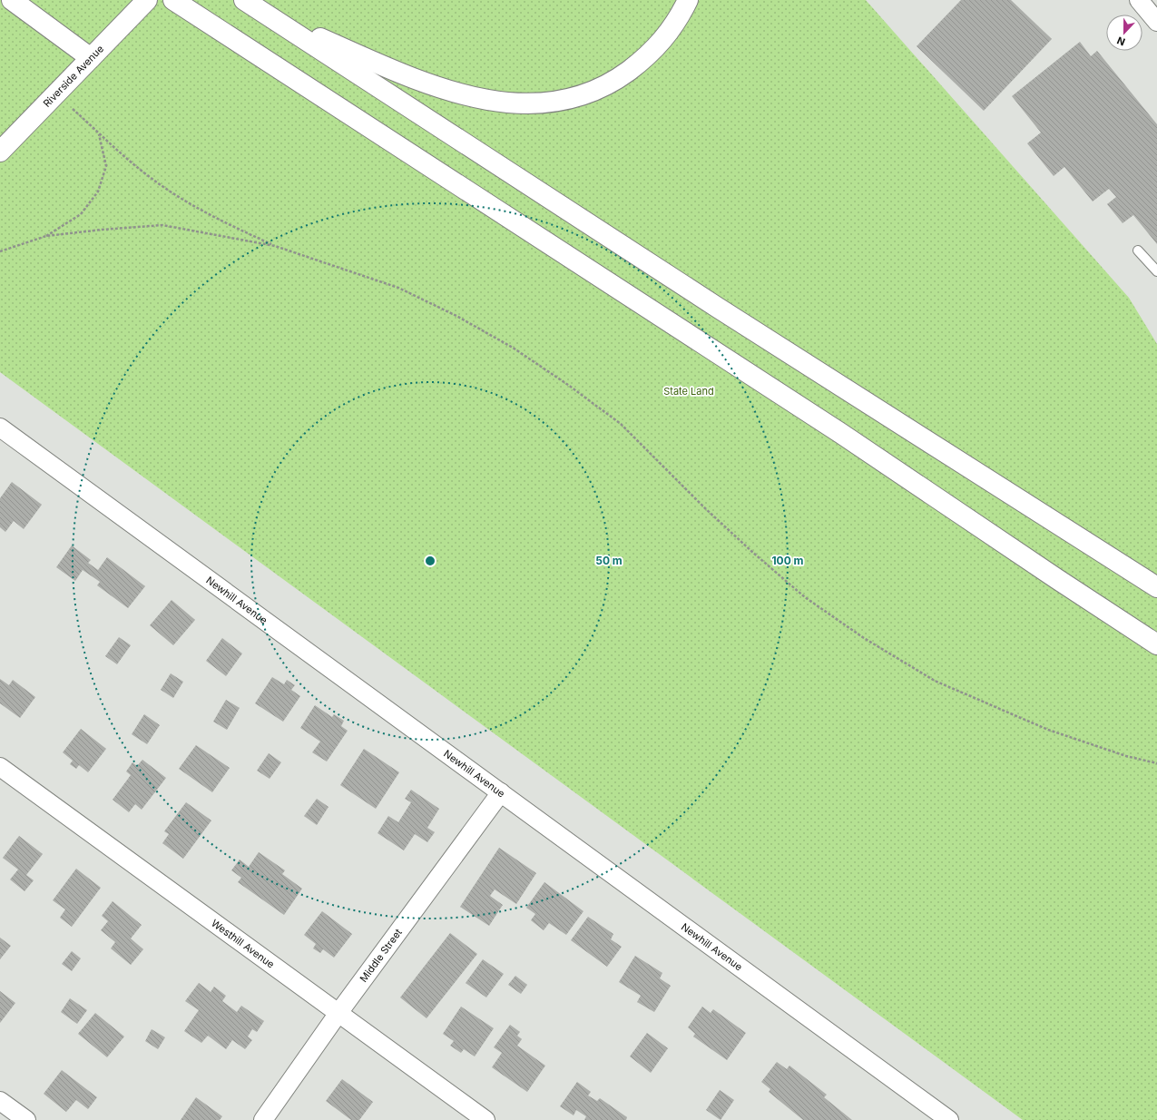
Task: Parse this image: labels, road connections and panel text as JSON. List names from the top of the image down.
{
  "streets": {
    "main road": ["Riverside Avenue"],
    "street": ["Newhill Avenue", "Westhill Avenue", "Middle Street"]
  },
  "crossings": [
    ["Newhill Avenue", "Middle Street"],
    ["Westhill Avenue", "Middle Street"]
  ],
  "parks": ["State Land"],
  "north": "bottom",
  "rings": ["50 m", "100 m"]
}
